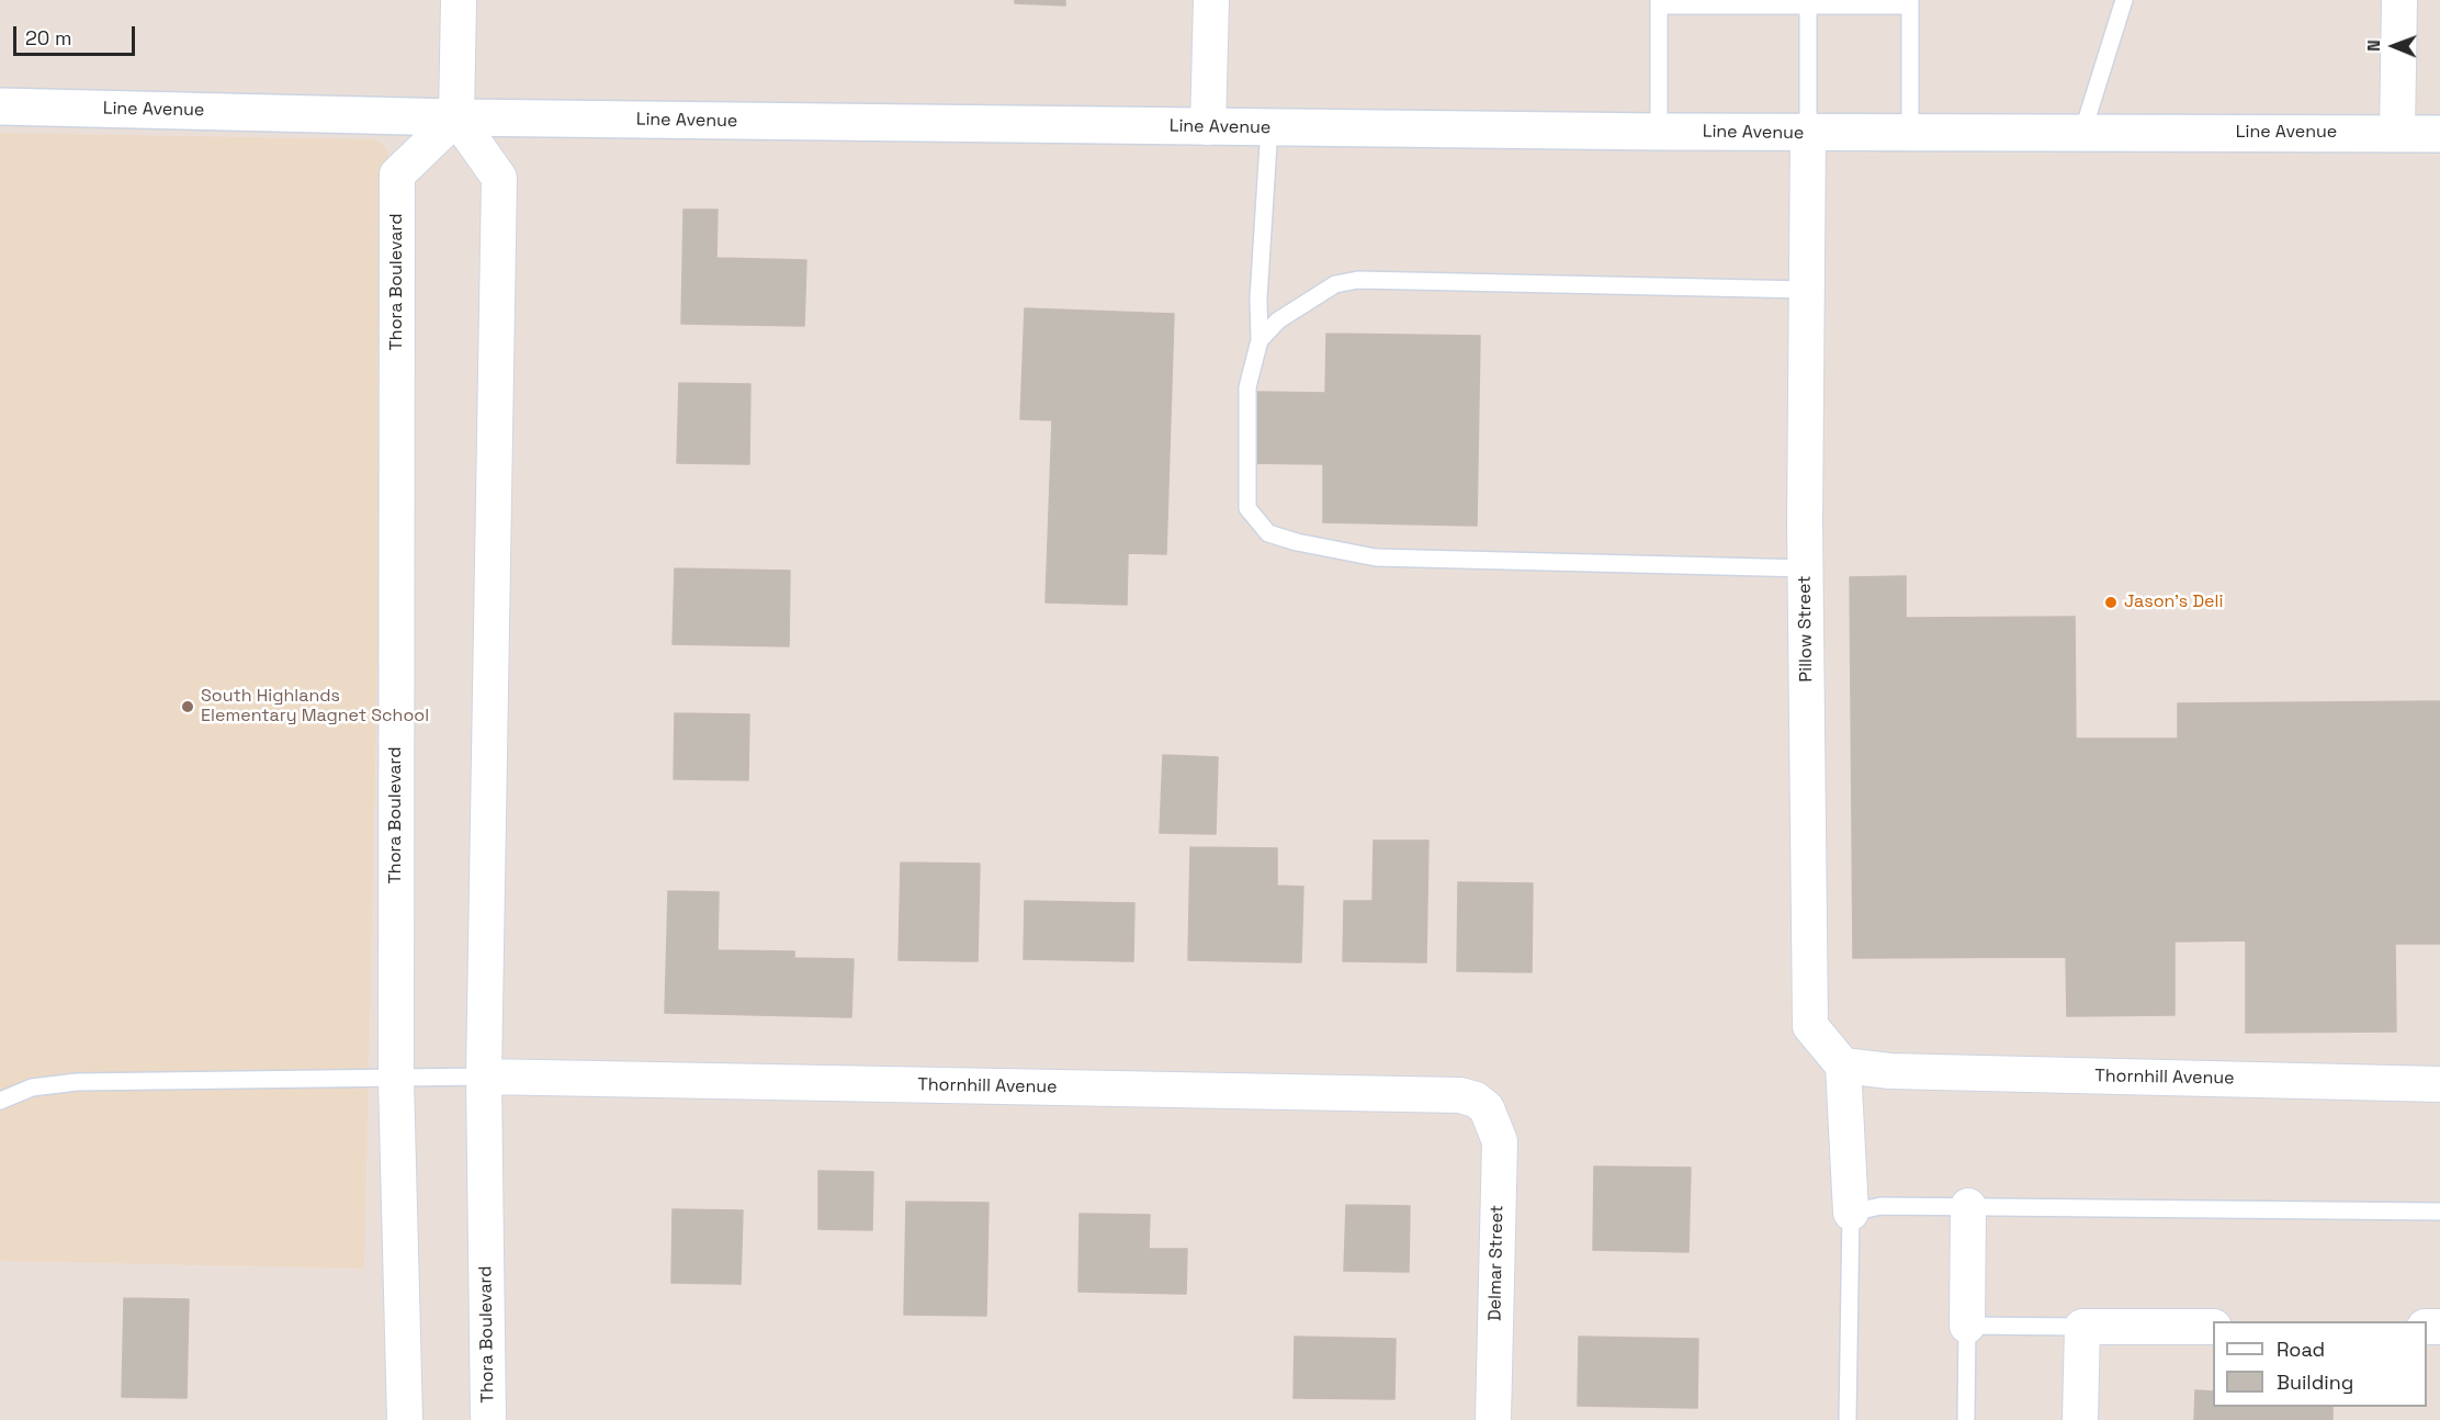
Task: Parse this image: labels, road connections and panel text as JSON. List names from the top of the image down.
{
  "streets": {
    "main road": ["Line Avenue"],
    "street": [
      "Thora Boulevard",
      "Pillow Street",
      "Thornhill Avenue",
      "Delmar Street"
    ]
  },
  "crossings": [
    ["Line Avenue", "Thora Boulevard"],
    ["Line Avenue", "Pillow Street"],
    ["Thora Boulevard", "Thornhill Avenue"],
    ["Pillow Street", "Thornhill Avenue"],
    ["Thornhill Avenue", "Delmar Street"]
  ],
  "places": ["Jason's Deli", "South Highlands Elementary Magnet School"],
  "legend": ["Road", "Building"],
  "scale_bar": "20 m",
  "north": "left"
}
